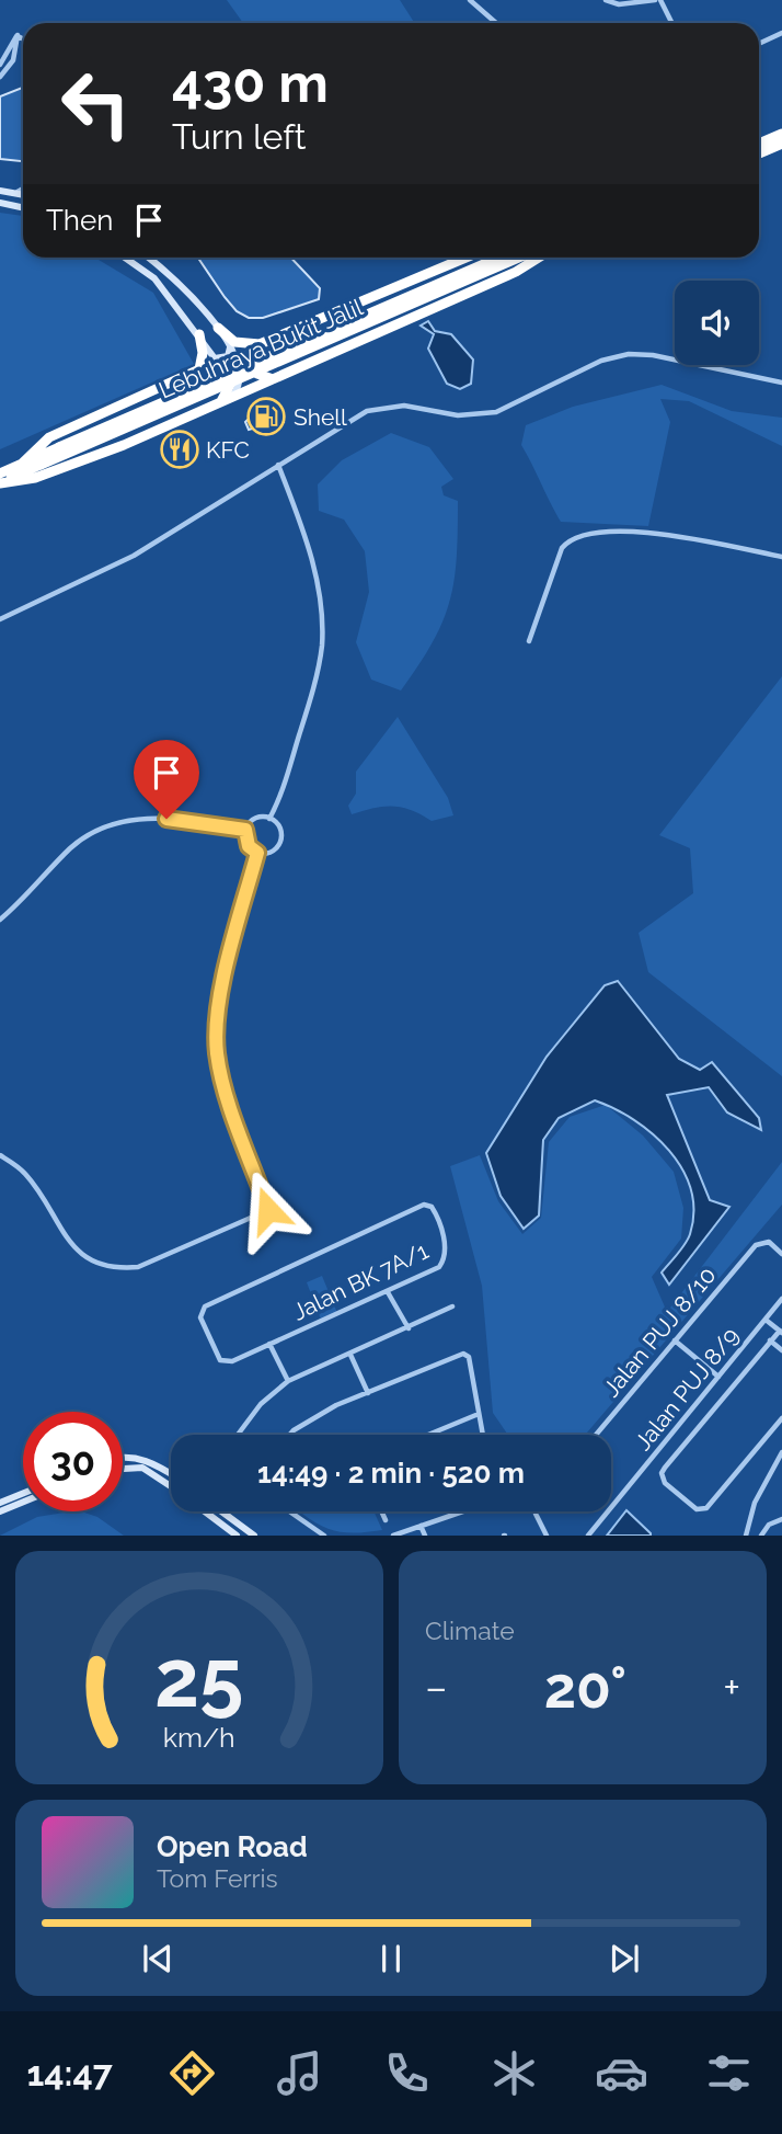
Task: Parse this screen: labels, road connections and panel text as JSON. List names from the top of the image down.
{
  "streets": {
    "highway": ["Lebuhraya Bukit Jalil"],
    "street": ["Jalan BK 7A/1", "Jalan PUJ 8/10", "Jalan PUJ 8/9"]
  },
  "places": {
    "fuel station": ["Shell"],
    "restaurant": ["KFC"]
  },
  "page": {
    "turn": ["430 m", "Turn left"],
    "then": "Then",
    "limit": "30",
    "trip": "14:49 · 2 min · 520 m",
    "tile": "Climate",
    "heat": ["−", "20°", "+"],
    "song": ["Open Road", "Tom Ferris"],
    "tabs": "14:47",
    "gauge": ["25", "km/h"]
  }
}
